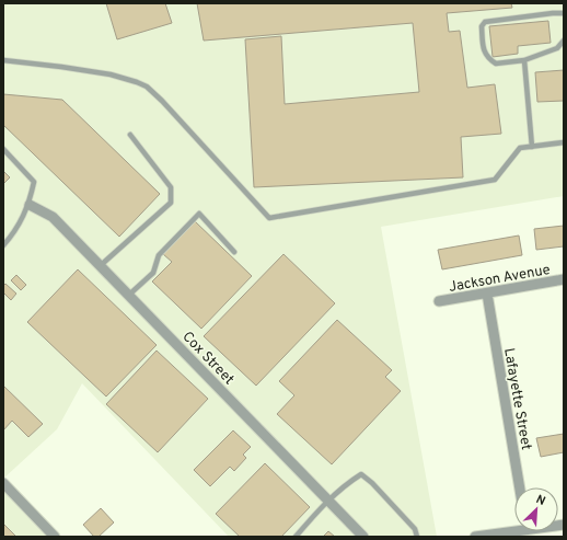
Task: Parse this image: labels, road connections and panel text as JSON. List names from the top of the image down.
{
  "streets": {
    "street": ["Jackson Avenue", "Cox Street", "Lafayette Street"]
  },
  "crossings": [
    ["Jackson Avenue", "Lafayette Street"]
  ],
  "north": "top right"
}
